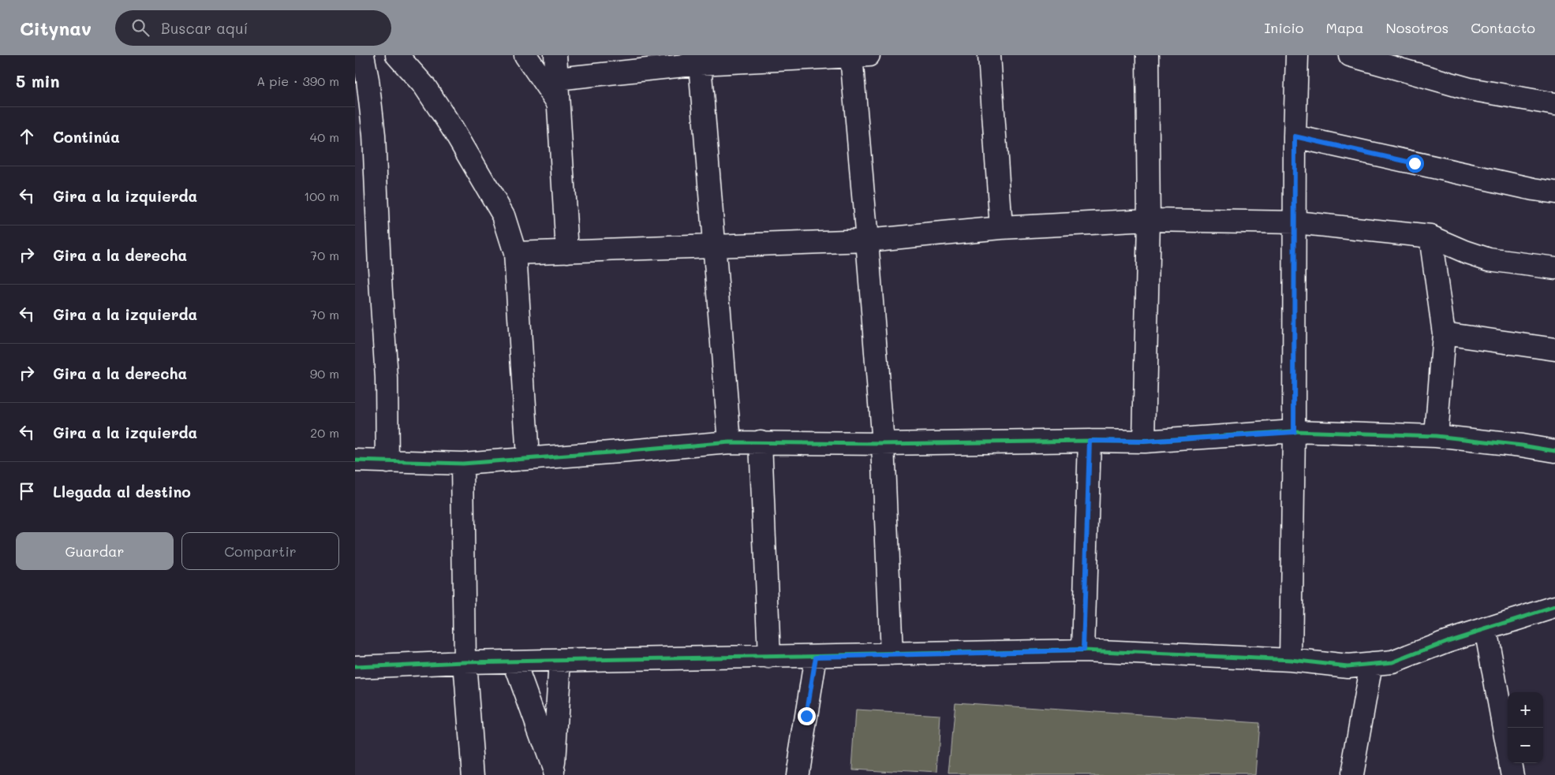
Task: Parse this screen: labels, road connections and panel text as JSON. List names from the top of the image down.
{
  "page": {
    "header": "Citynav",
    "search": "Buscar aquí",
    "nav": [
      "Inicio",
      "Mapa",
      "Nosotros",
      "Contacto"
    ],
    "heading": ["5 min", "A pie · 390 m"],
    "list": [
      ["Continúa", "40 m"],
      ["Gira a la izquierda", "100 m"],
      ["Gira a la derecha", "70 m"],
      ["Gira a la izquierda", "70 m"],
      ["Gira a la derecha", "90 m"],
      ["Gira a la izquierda", "20 m"],
      "Llegada al destino"
    ],
    "buttons": ["Guardar", "Compartir"],
    "map_buttons": ["+", "−"]
  }
}
